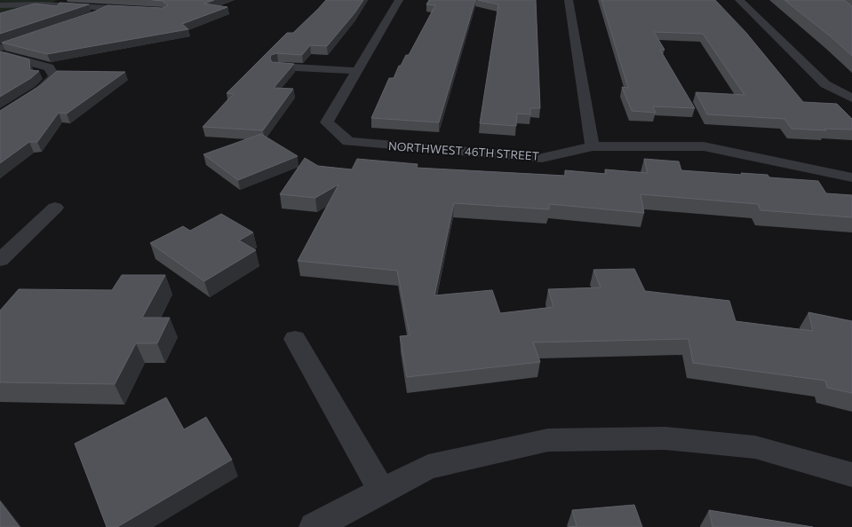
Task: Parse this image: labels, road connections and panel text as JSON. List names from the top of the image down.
{
  "streets": {
    "street": ["NORTHWEST 46TH STREET"]
  }
}
